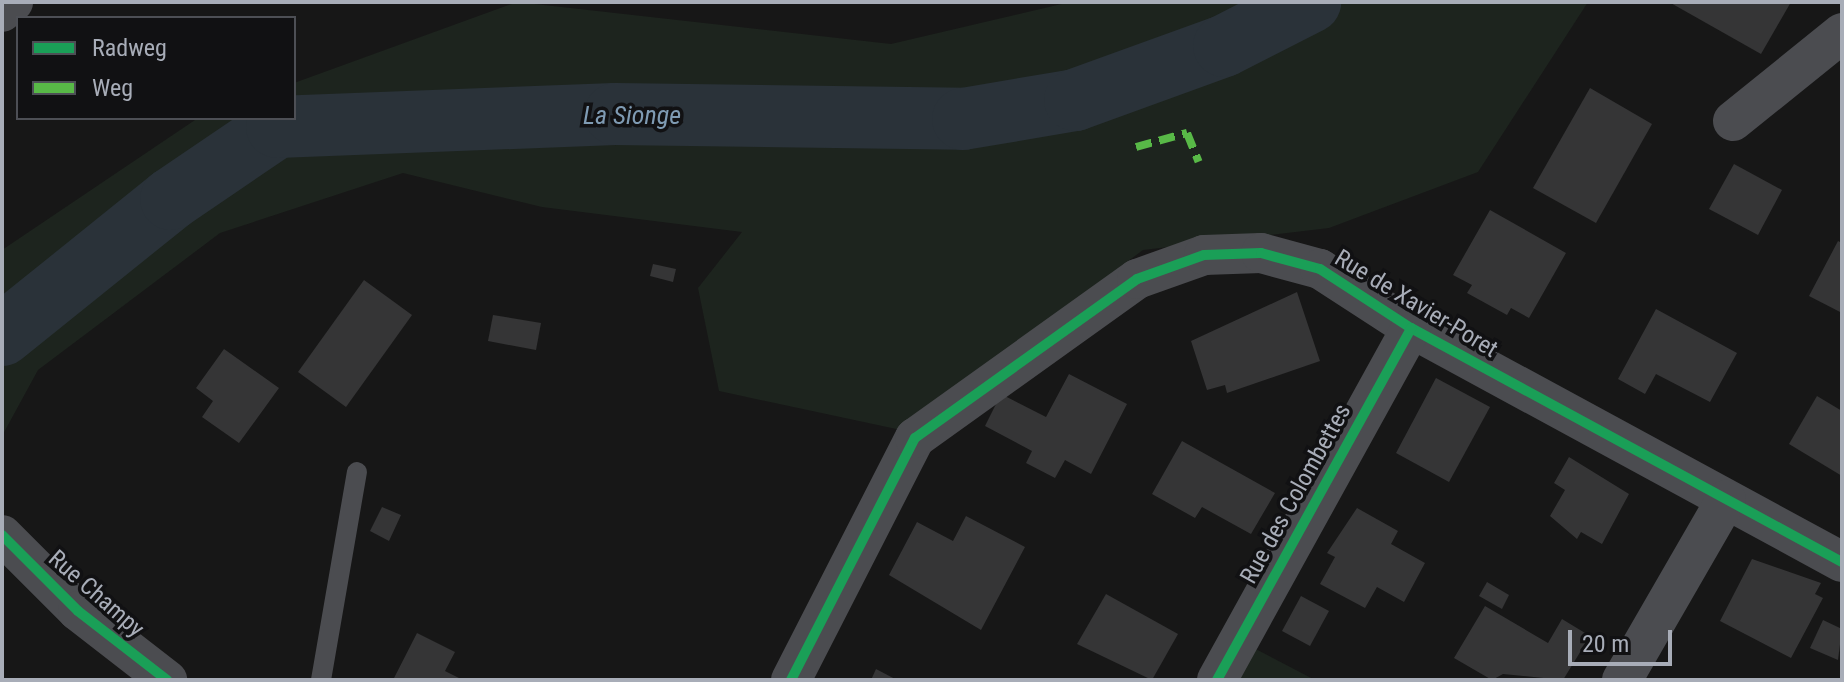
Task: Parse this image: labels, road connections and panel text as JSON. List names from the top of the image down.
{
  "streets": {
    "street": ["Rue de Xavier-Poret", "Rue des Colombettes", "Rue Champy"]
  },
  "crossings": [
    ["Rue de Xavier-Poret", "Rue des Colombettes"]
  ],
  "water": ["La Sionge"],
  "legend": ["Radweg", "Weg"],
  "scale_bar": "20 m"
}
